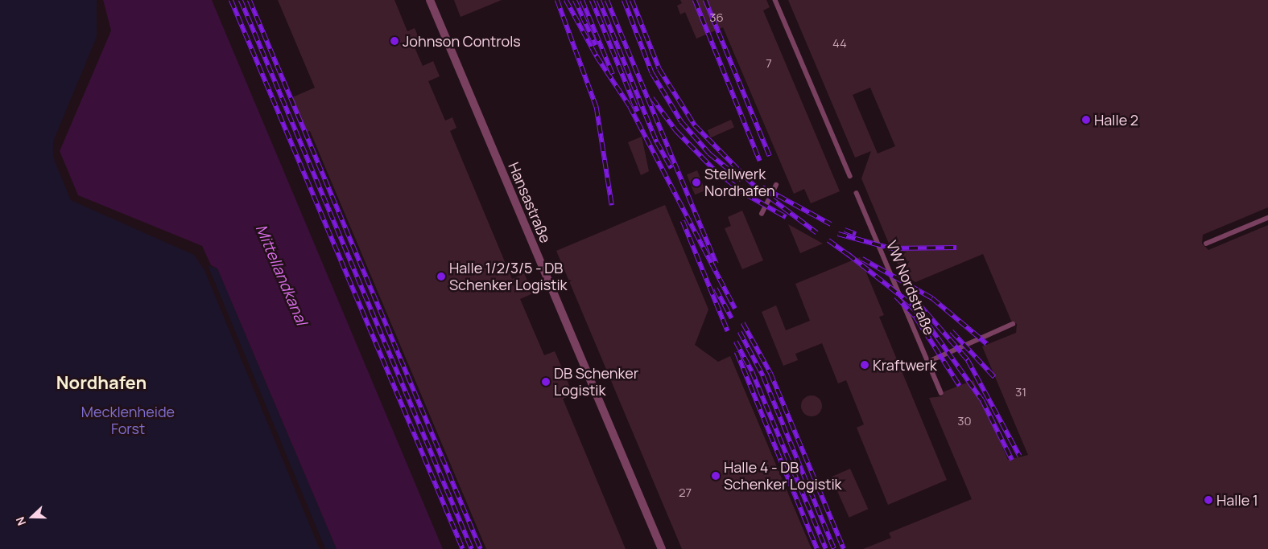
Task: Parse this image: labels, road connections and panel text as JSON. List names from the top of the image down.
{
  "streets": {
    "street": ["Hansastraße"],
    "lane": ["VW Nordstraße"]
  },
  "districts": ["Nordhafen"],
  "water": ["Mittellandkanal"],
  "parks": ["Mecklenheide Forst"],
  "places": [
    "Johnson Controls",
    "Halle 2",
    "Stellwerk Nordhafen",
    "Halle 1/2/3/5 - DB Schenker Logistik",
    "Kraftwerk",
    "DB Schenker Logistik",
    "Halle 4 - DB Schenker Logistik",
    "Halle 1"
  ],
  "house_numbers": [
    "36",
    "44",
    "7",
    "31",
    "30",
    "27"
  ],
  "north": "left"
}
